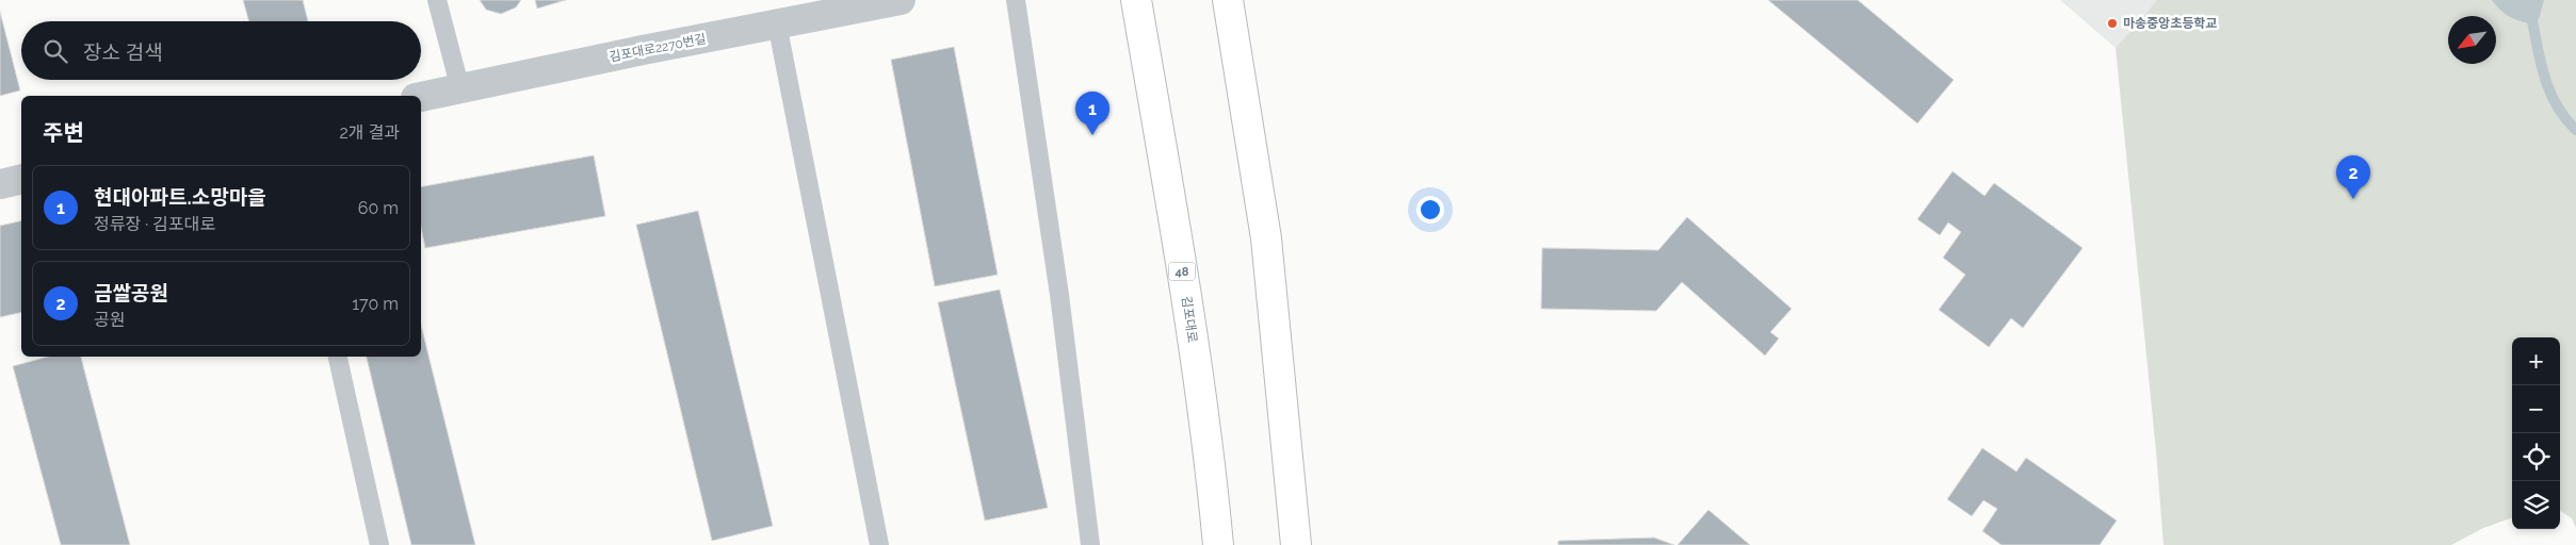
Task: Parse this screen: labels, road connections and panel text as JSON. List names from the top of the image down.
{
  "streets": {
    "main road": ["48", "김포대로"],
    "street": ["김포대로2270번길"]
  },
  "places": ["마송중앙초등학교"],
  "north": "bottom left",
  "page": {
    "search": "장소 검색",
    "pins": ["1", "2"],
    "heading": ["주변", "2개 결과"],
    "list": [
      {
        "mark": "1",
        "name": "현대아파트.소망마을",
        "note": "정류장 · 김포대로",
        "value": "60 m"
      },
      {
        "mark": "2",
        "name": "금쌀공원",
        "note": "공원",
        "value": "170 m"
      }
    ],
    "map_buttons": ["+", "−"]
  }
}
